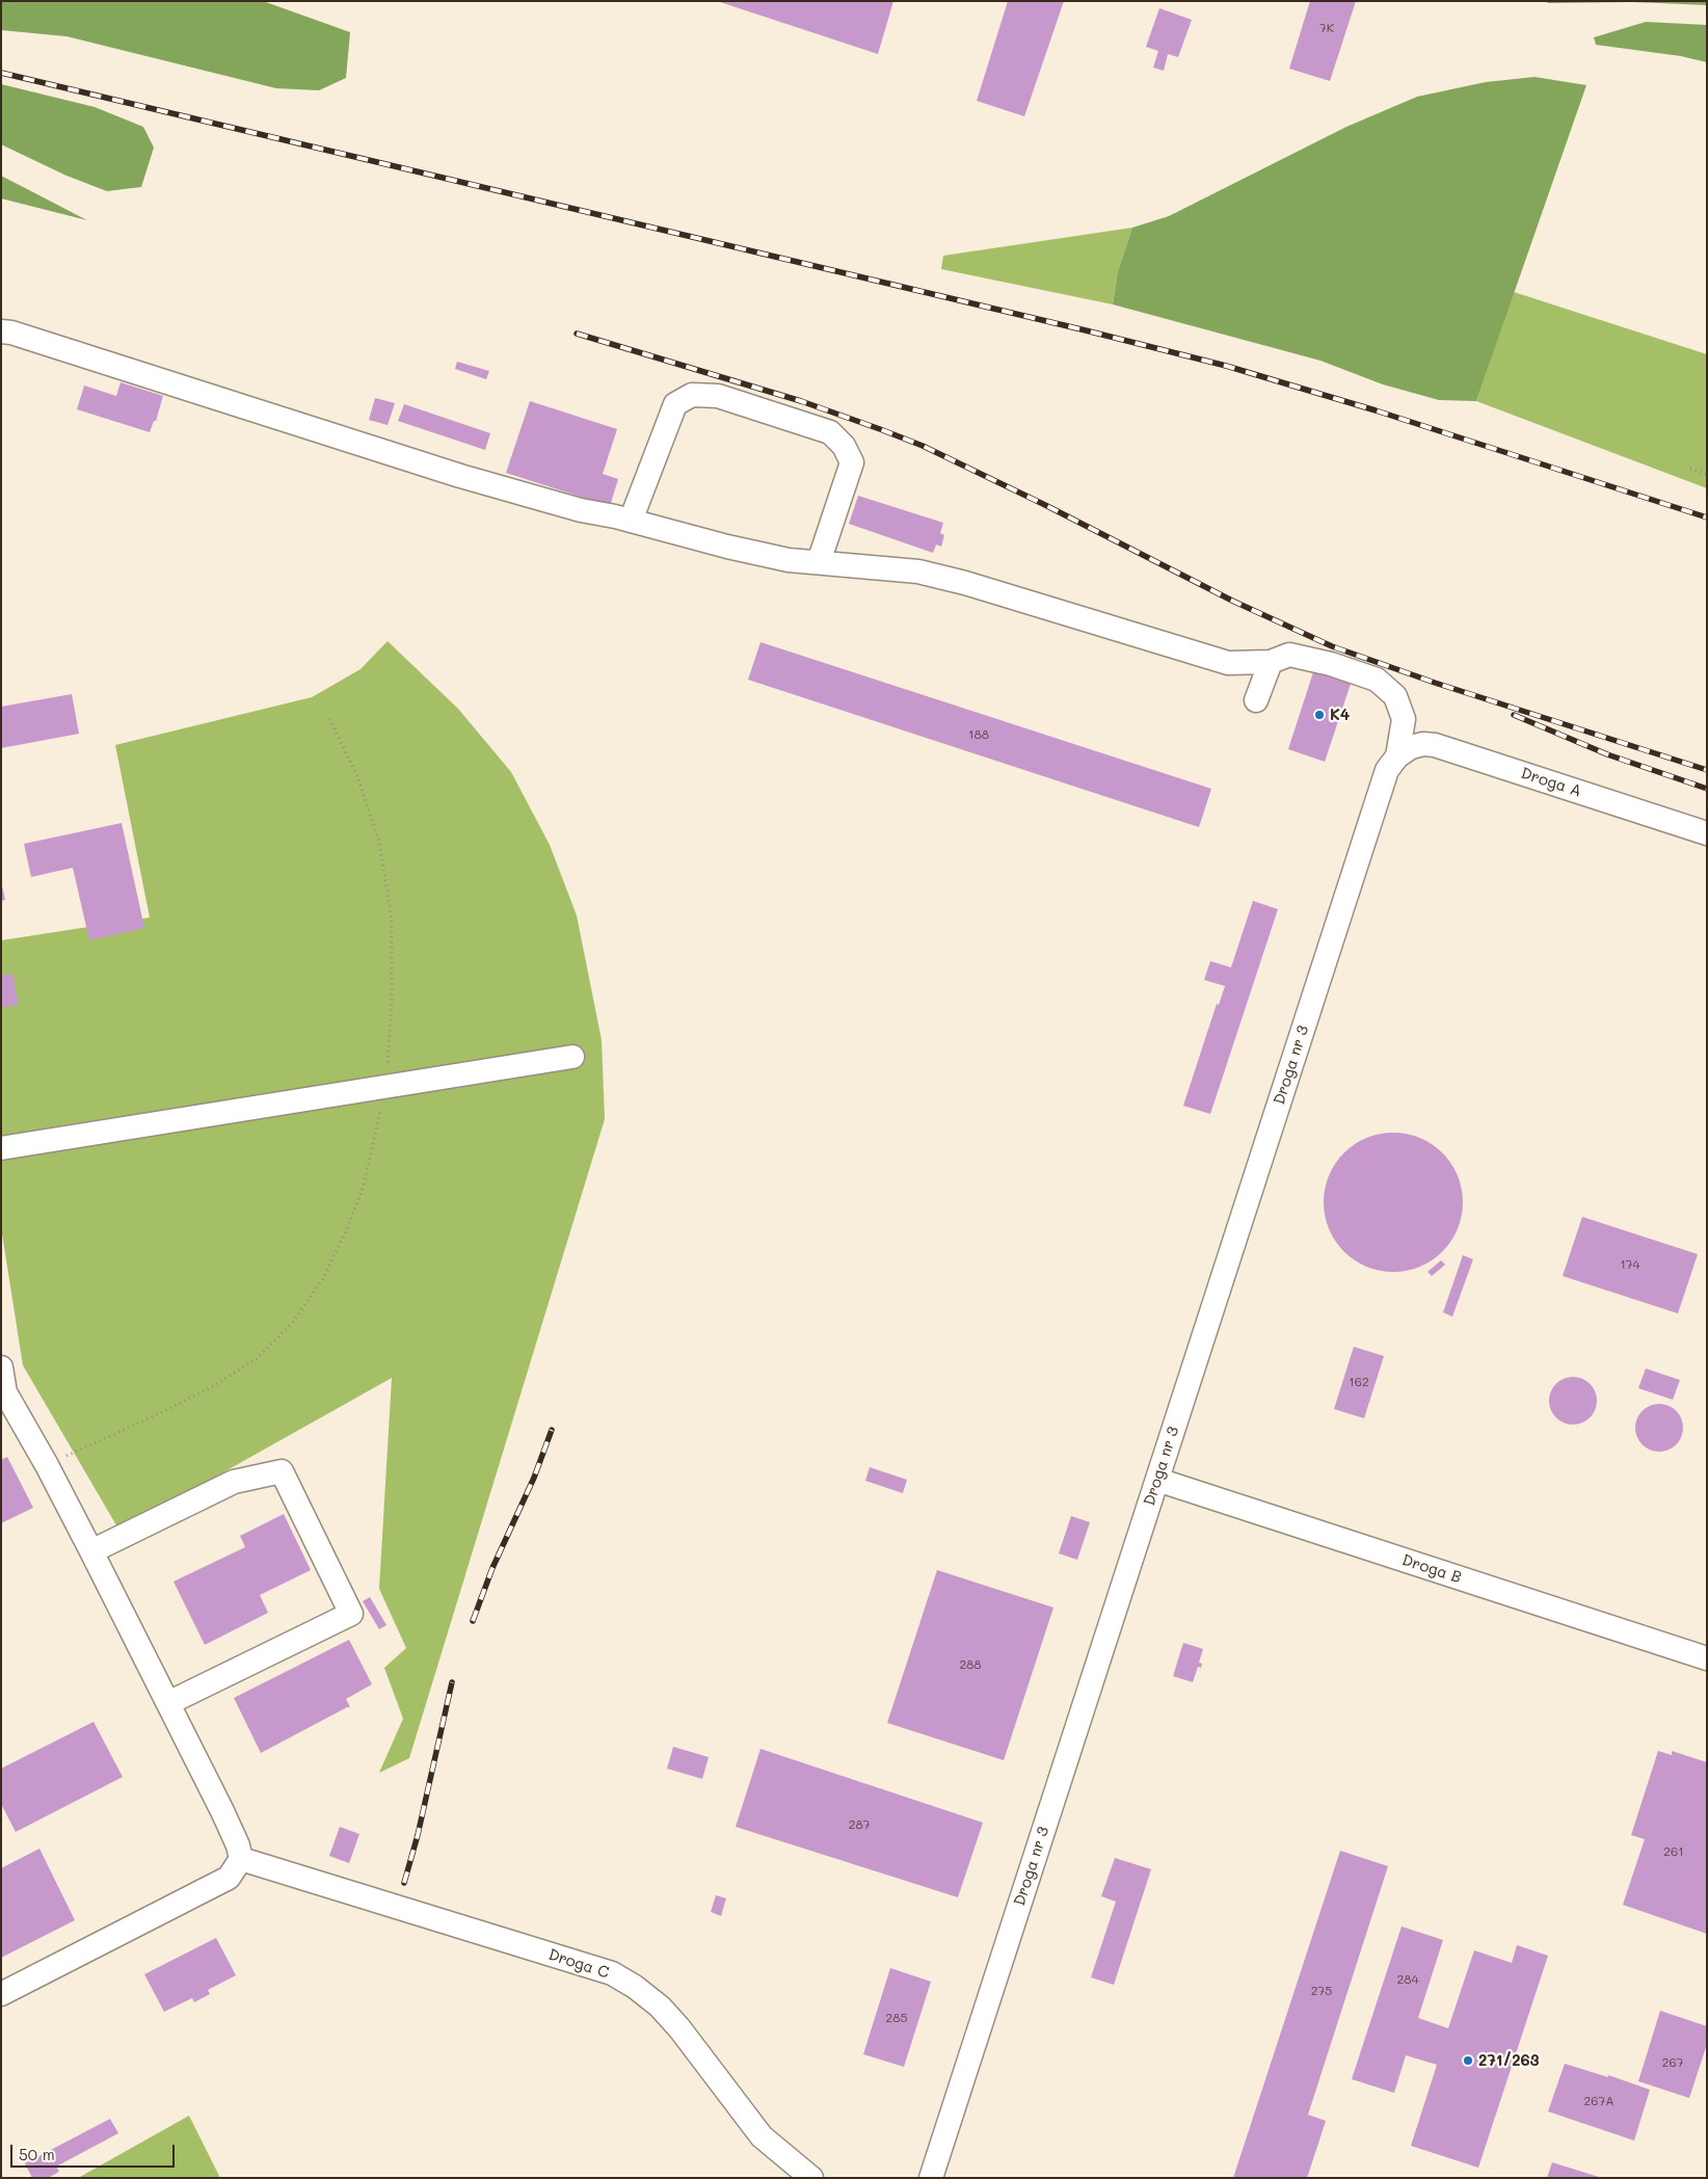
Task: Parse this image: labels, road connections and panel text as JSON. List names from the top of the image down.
{
  "streets": {
    "street": [
      "Droga A",
      "Droga nr 3",
      "Droga B",
      "Droga C"
    ]
  },
  "crossings": [
    ["Droga A", "Droga nr 3"],
    ["Droga nr 3", "Droga B"]
  ],
  "places": ["K4", "271/263"],
  "house_numbers": [
    "7K",
    "188",
    "174",
    "162",
    "288",
    "287",
    "261",
    "284",
    "275",
    "285",
    "267",
    "267A"
  ],
  "scale_bar": "50 m"
}
